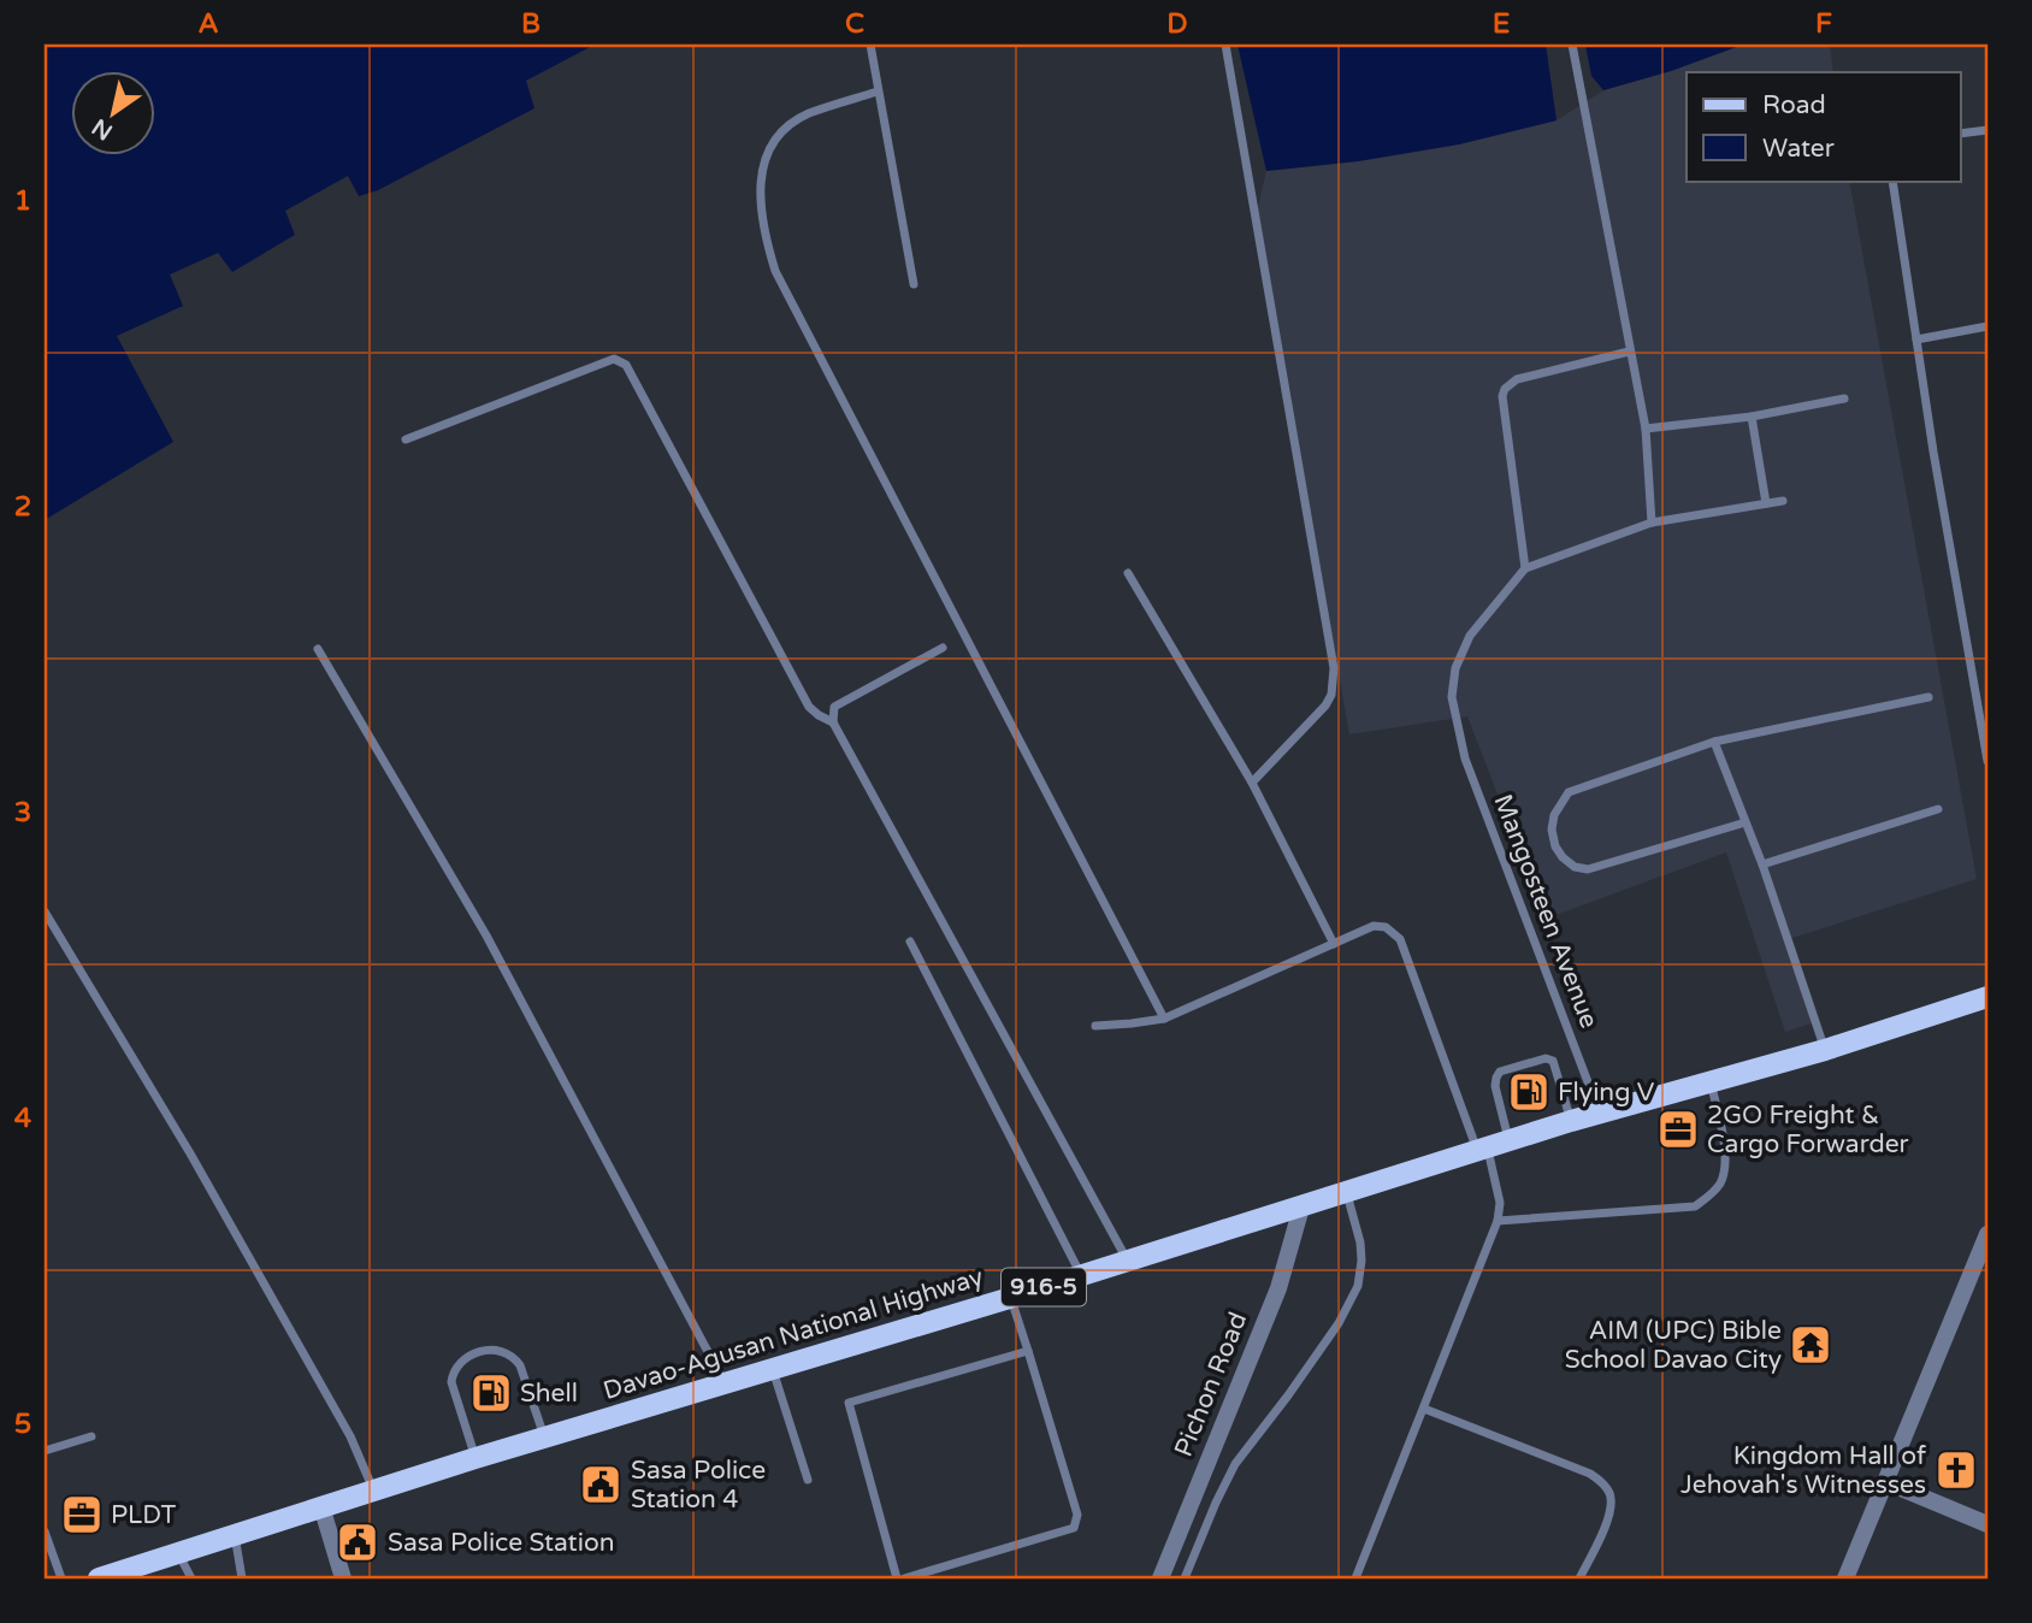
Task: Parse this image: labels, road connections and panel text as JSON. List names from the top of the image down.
{
  "streets": {
    "main road": ["916-5", "Davao-Agusan National Highway"],
    "street": ["Pichon Road"],
    "lane": ["Mangosteen Avenue"]
  },
  "crossings": [
    ["Mangosteen Avenue", "Davao-Agusan National Highway"],
    ["Davao-Agusan National Highway", "Pichon Road"]
  ],
  "places": {
    "fuel station": ["Flying V", "Shell"],
    "office": ["2GO Freight & Cargo Forwarder", "PLDT"],
    "temple": ["AIM (UPC) Bible School Davao City"],
    "church": ["Kingdom Hall of Jehovah's Witnesses"],
    "public building": ["Sasa Police Station 4", "Sasa Police Station"]
  },
  "legend": ["Road", "Water"],
  "north": "bottom left",
  "grid": {
    "columns": [
      "A",
      "B",
      "C",
      "D",
      "E",
      "F"
    ],
    "rows": [
      "1",
      "2",
      "3",
      "4",
      "5"
    ]
  }
}
